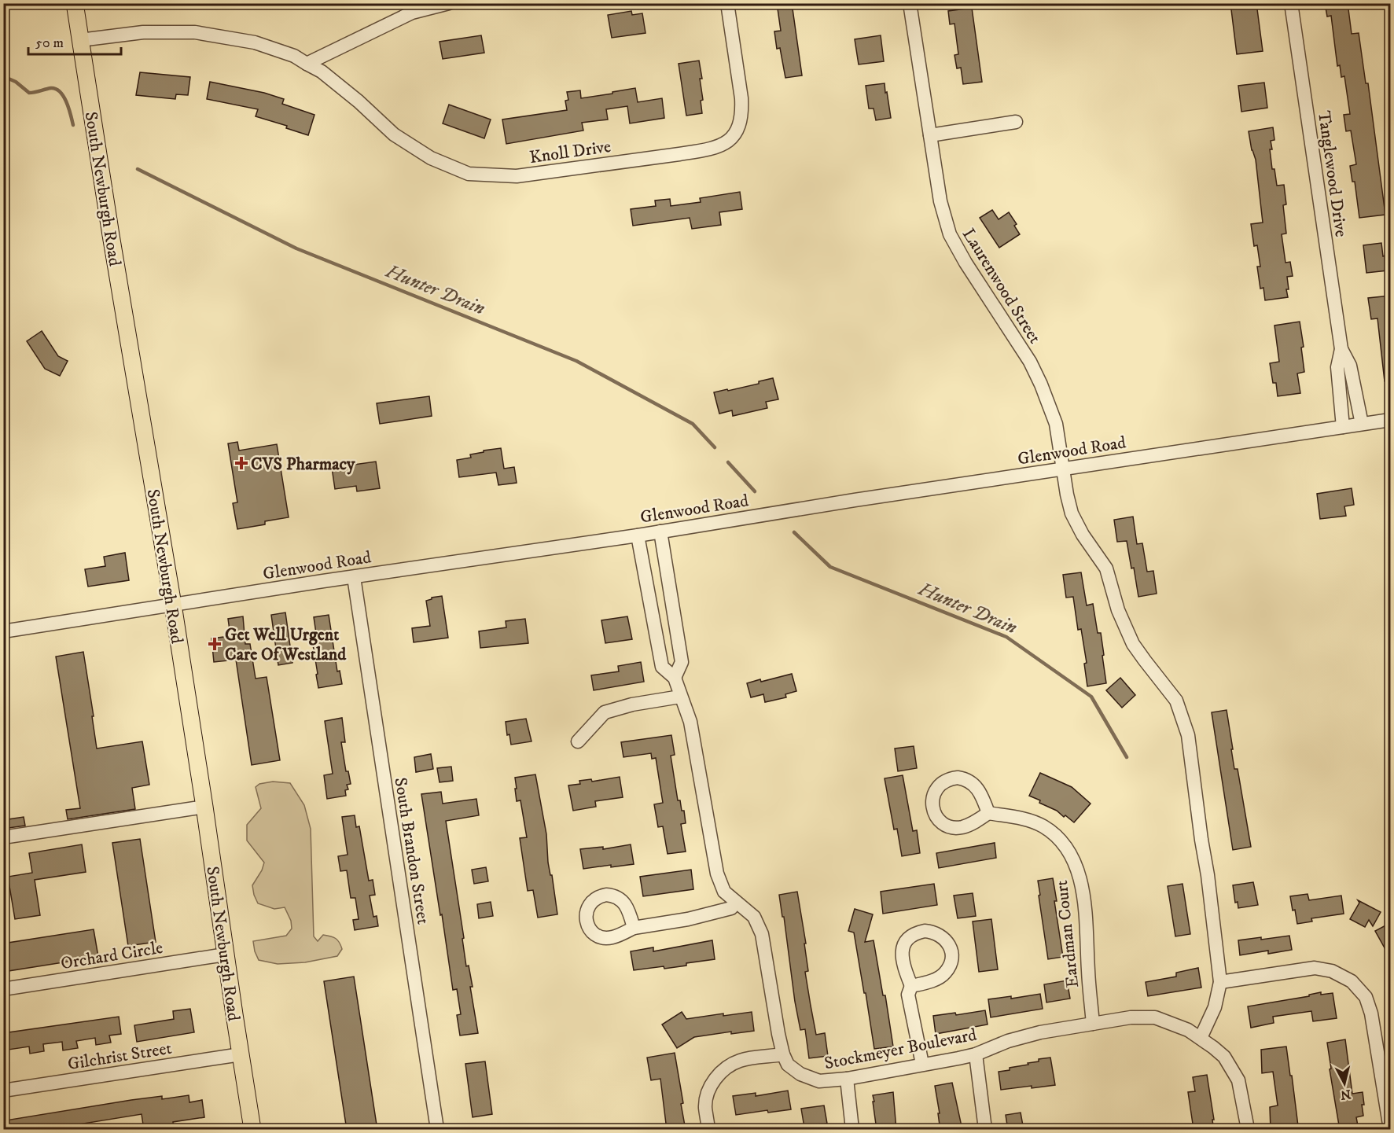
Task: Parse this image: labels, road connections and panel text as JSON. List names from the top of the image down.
{
  "streets": {
    "main road": ["South Newburgh Road"],
    "street": [
      "Knoll Drive",
      "Tanglewood Drive",
      "Laurenwood Street",
      "Glenwood Road",
      "South Brandon Street",
      "Eardman Court",
      "Orchard Circle",
      "Stockmeyer Boulevard",
      "Gilchrist Street"
    ]
  },
  "crossings": [
    ["Knoll Drive", "South Newburgh Road"],
    ["Tanglewood Drive", "Glenwood Road"],
    ["South Newburgh Road", "Glenwood Road"],
    ["South Newburgh Road", "Orchard Circle"],
    ["South Newburgh Road", "Gilchrist Street"],
    ["Laurenwood Street", "Glenwood Road"],
    ["Glenwood Road", "South Brandon Street"],
    ["Eardman Court", "Stockmeyer Boulevard"]
  ],
  "water": ["Hunter Drain"],
  "places": {
    "health": ["CVS Pharmacy", "Get Well Urgent Care Of Westland"]
  },
  "scale_bar": "50 m",
  "north": "bottom"
}
